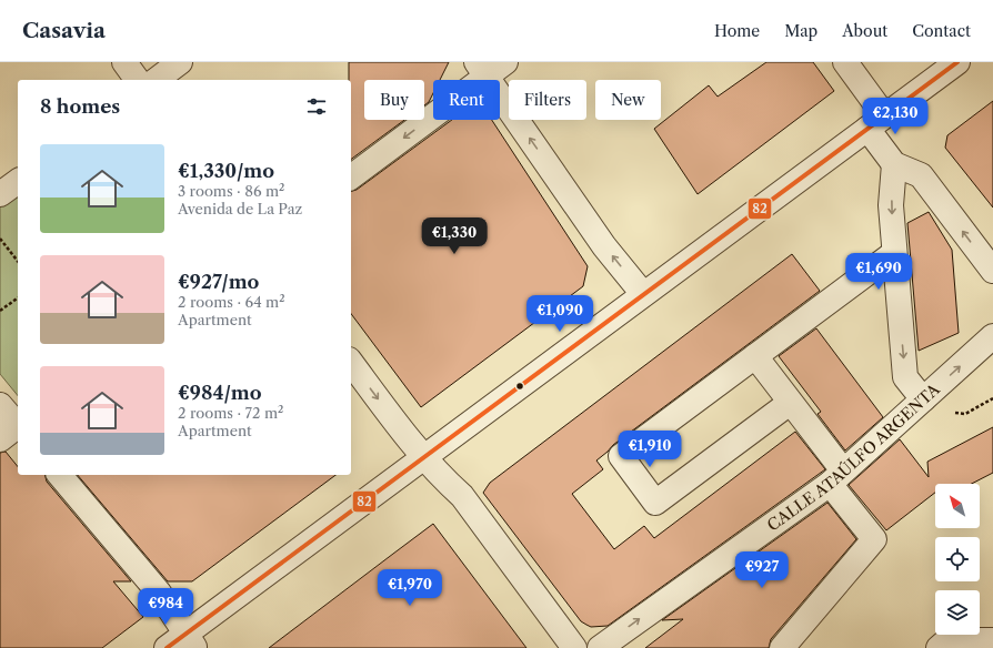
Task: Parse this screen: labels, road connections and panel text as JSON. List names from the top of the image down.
{
  "streets": {
    "street": ["CALLE ATAÚLFO ARGENTA"]
  },
  "one_way": ["CALLE ATAÚLFO ARGENTA"],
  "lines": ["transit line 82"],
  "north": "top left",
  "page": {
    "header": "Casavia",
    "nav": [
      "Home",
      "Map",
      "About",
      "Contact"
    ],
    "chip": [
      "Buy",
      "Rent",
      "Filters",
      "New"
    ],
    "heading": "8 homes",
    "price": [
      "€2,130",
      "€1,330",
      "€1,690",
      "€1,090",
      "€1,910",
      "€927",
      "€1,970",
      "€984"
    ],
    "list": [
      {
        "name": "€1,330/mo",
        "note": "3 rooms · 86 m² · Avenida de La Paz"
      },
      {
        "name": "€927/mo",
        "note": "2 rooms · 64 m² · Apartment"
      },
      {
        "name": "€984/mo",
        "note": "2 rooms · 72 m² · Apartment"
      }
    ]
  }
}
